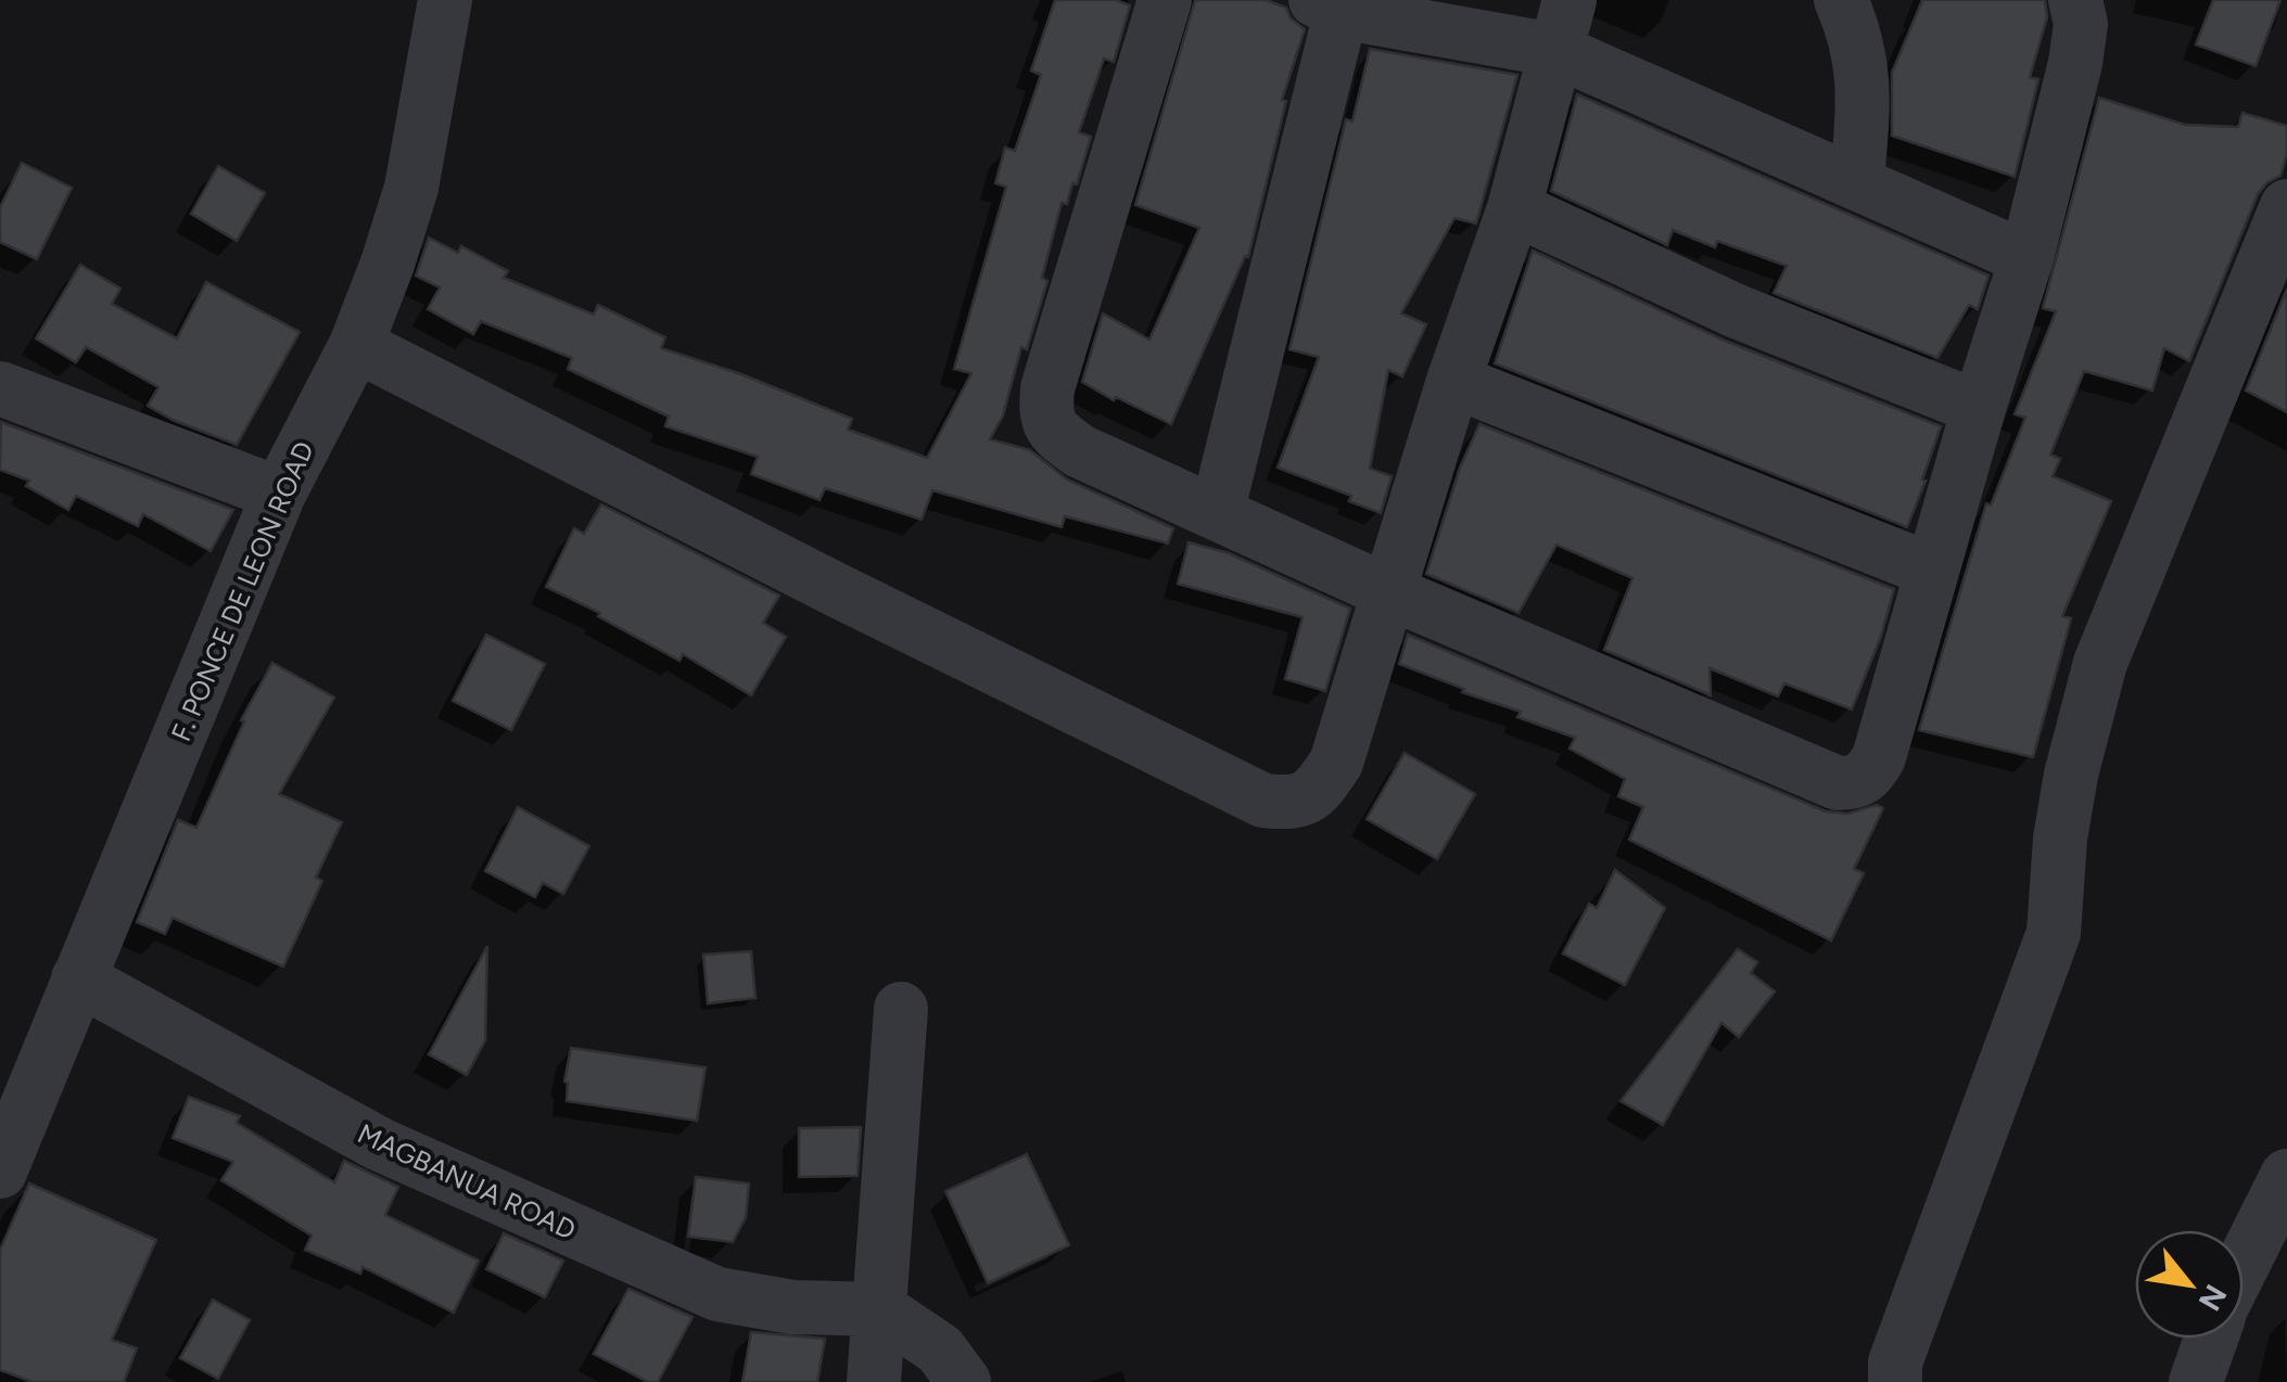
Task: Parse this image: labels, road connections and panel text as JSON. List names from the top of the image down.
{
  "streets": {
    "street": ["F. PONCE DE LEON ROAD", "MAGBANUA ROAD"]
  },
  "crossings": [
    ["F. PONCE DE LEON ROAD", "MAGBANUA ROAD"]
  ],
  "north": "bottom right"
}
